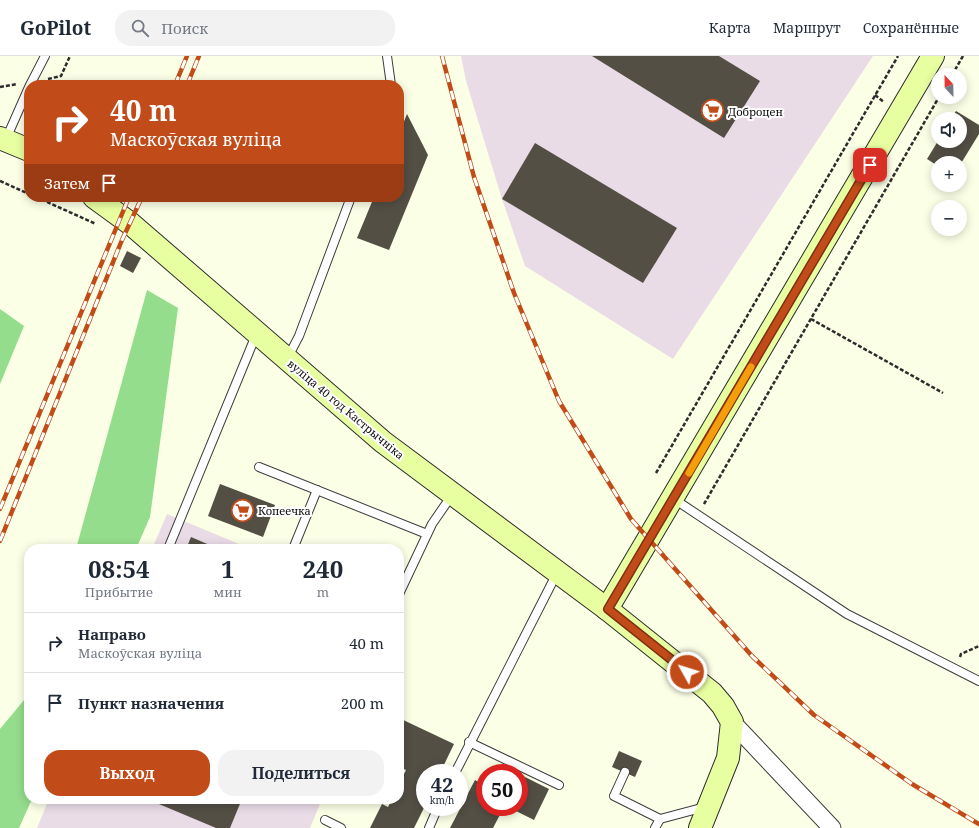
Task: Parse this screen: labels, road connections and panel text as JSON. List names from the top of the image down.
{
  "streets": {
    "main road": ["вуліца 40 год Кастрычніка"]
  },
  "places": {
    "supermarket": ["Доброцен", "Копеечка"]
  },
  "north": "top",
  "page": {
    "header": "GoPilot",
    "search": "Поиск",
    "nav": ["Карта", "Маршрут", "Сохранённые"],
    "map_buttons": ["+", "−"],
    "turn": ["40 m", "Маскоўская вуліца"],
    "then": "Затем",
    "eta": [
      "08:54",
      "Прибытие",
      "1",
      "мин",
      "240",
      "m"
    ],
    "list": [
      {
        "name": "Направо",
        "note": "Маскоўская вуліца",
        "value": "40 m"
      },
      {
        "name": "Пункт назначения",
        "value": "200 m"
      }
    ],
    "buttons": ["Выход", "Поделиться"],
    "speed": "42 km/h",
    "limit": "50"
  }
}
